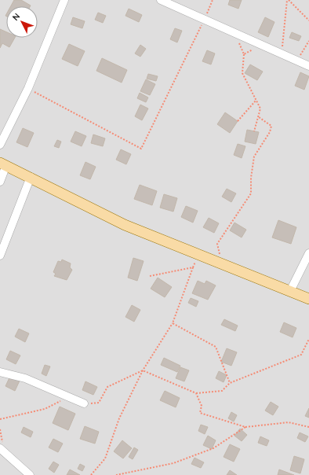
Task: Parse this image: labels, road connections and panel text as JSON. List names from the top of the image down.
{
  "north": "top left"
}
